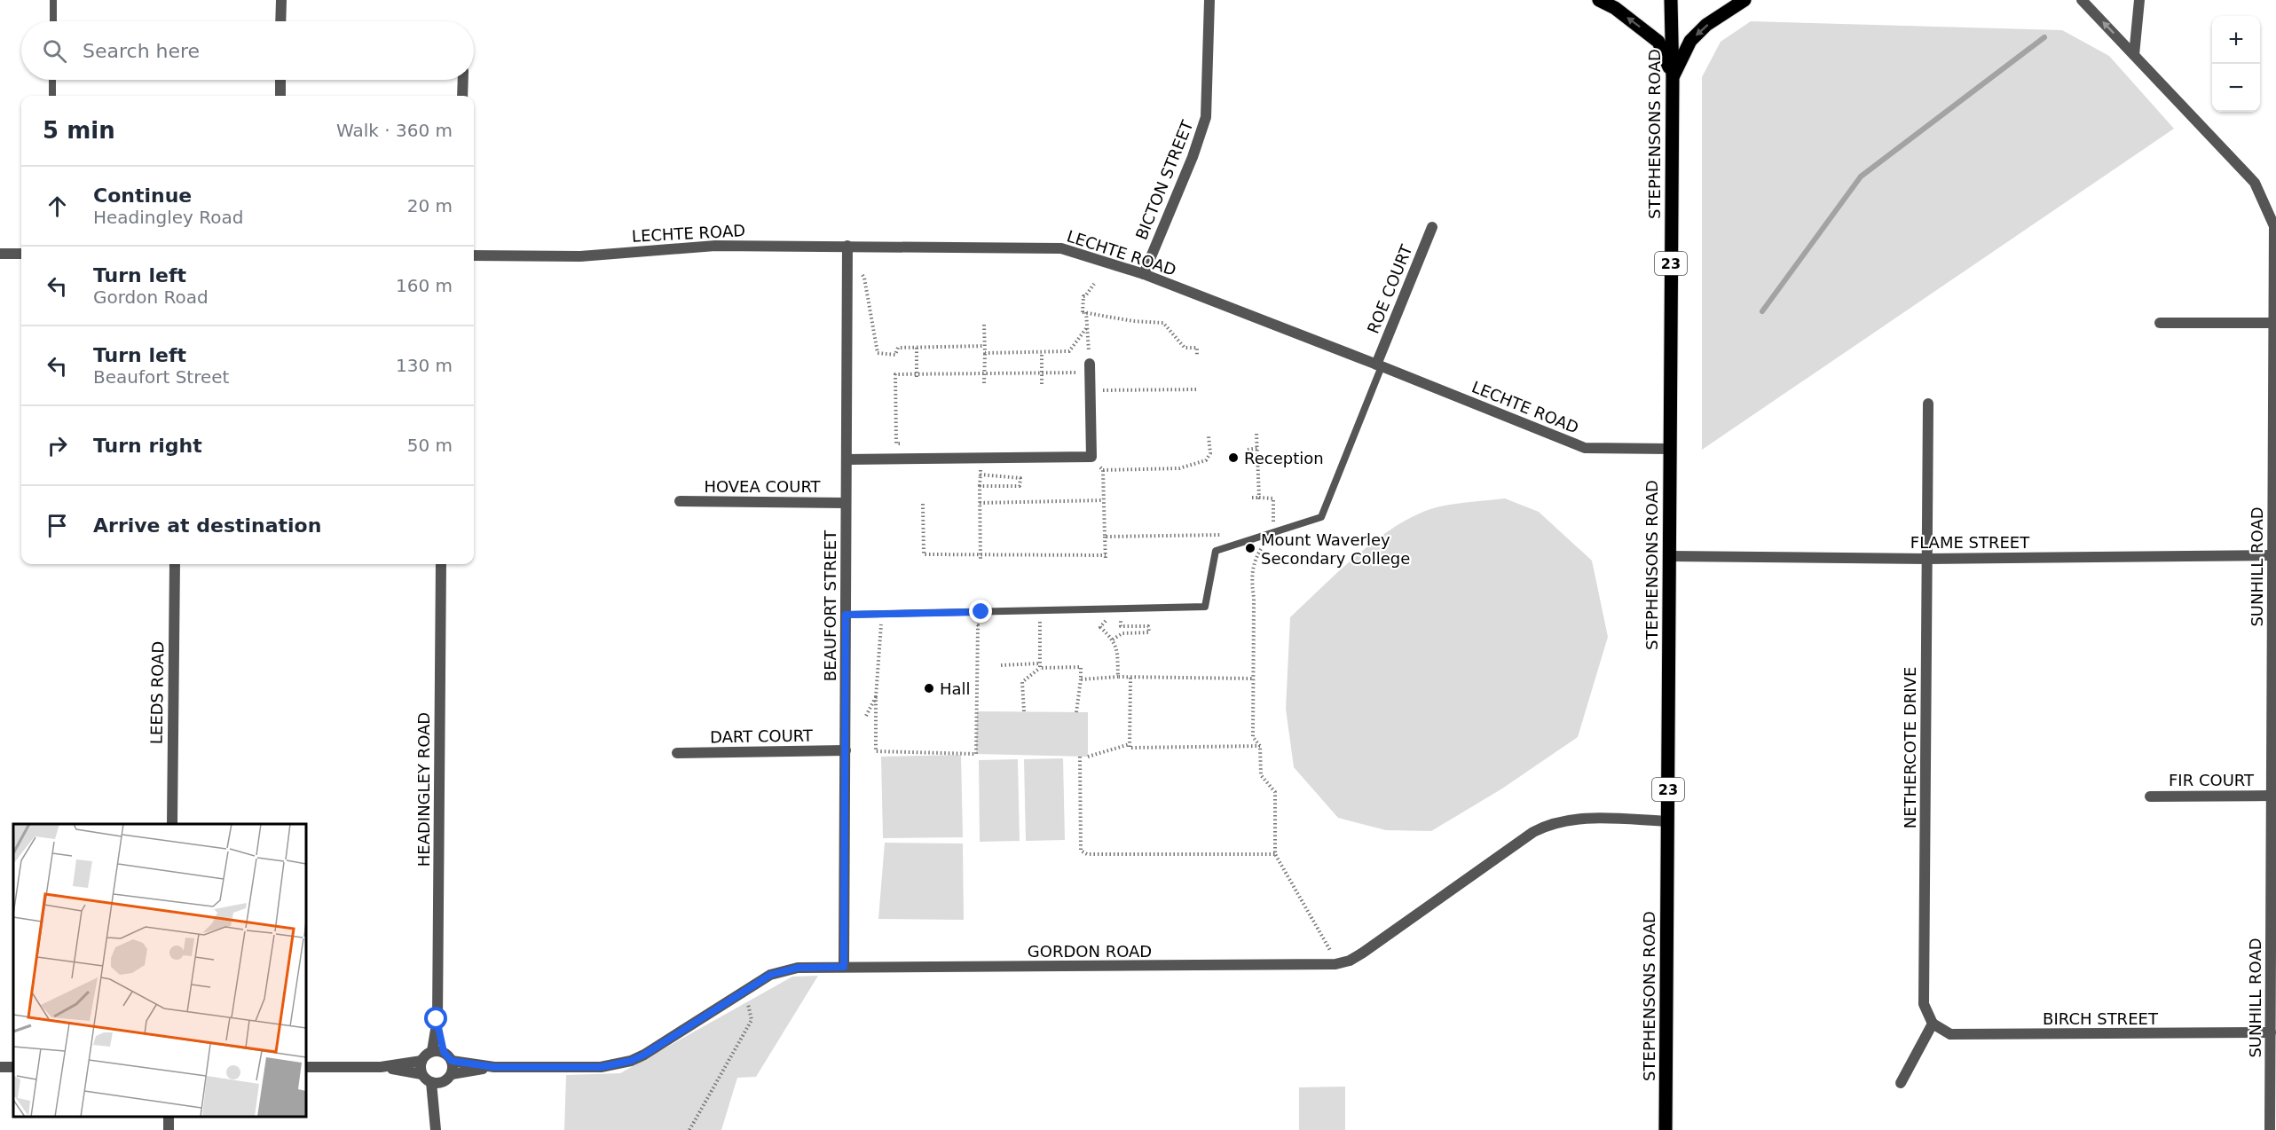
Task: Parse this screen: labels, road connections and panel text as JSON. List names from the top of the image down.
{
  "streets": {
    "main road": ["STEPHENSONS ROAD", "23"],
    "street": [
      "BICTON STREET",
      "LECHTE ROAD",
      "ROE COURT",
      "HOVEA COURT",
      "FLAME STREET",
      "SUNHILL ROAD",
      "BEAUFORT STREET",
      "LEEDS ROAD",
      "DART COURT",
      "NETHERCOTE DRIVE",
      "FIR COURT",
      "HEADINGLEY ROAD",
      "GORDON ROAD",
      "BIRCH STREET"
    ]
  },
  "crossings": [
    ["STEPHENSONS ROAD", "LECHTE ROAD"],
    ["STEPHENSONS ROAD", "FLAME STREET"],
    ["STEPHENSONS ROAD", "GORDON ROAD"],
    ["BICTON STREET", "LECHTE ROAD"],
    ["LECHTE ROAD", "ROE COURT"],
    ["LECHTE ROAD", "BEAUFORT STREET"],
    ["HOVEA COURT", "BEAUFORT STREET"],
    ["FLAME STREET", "SUNHILL ROAD"],
    ["FLAME STREET", "NETHERCOTE DRIVE"],
    ["SUNHILL ROAD", "FIR COURT"],
    ["SUNHILL ROAD", "BIRCH STREET"],
    ["BEAUFORT STREET", "DART COURT"],
    ["BEAUFORT STREET", "GORDON ROAD"],
    ["NETHERCOTE DRIVE", "BIRCH STREET"],
    ["HEADINGLEY ROAD", "GORDON ROAD"]
  ],
  "places": ["Reception", "Mount Waverley Secondary College", "Hall"],
  "page": {
    "map_buttons": ["+", "−"],
    "search": "Search here",
    "heading": ["5 min", "Walk · 360 m"],
    "list": [
      ["Continue", "Headingley Road", "20 m"],
      ["Turn left", "Gordon Road", "160 m"],
      ["Turn left", "Beaufort Street", "130 m"],
      ["Turn right", "50 m"],
      "Arrive at destination"
    ]
  }
}
